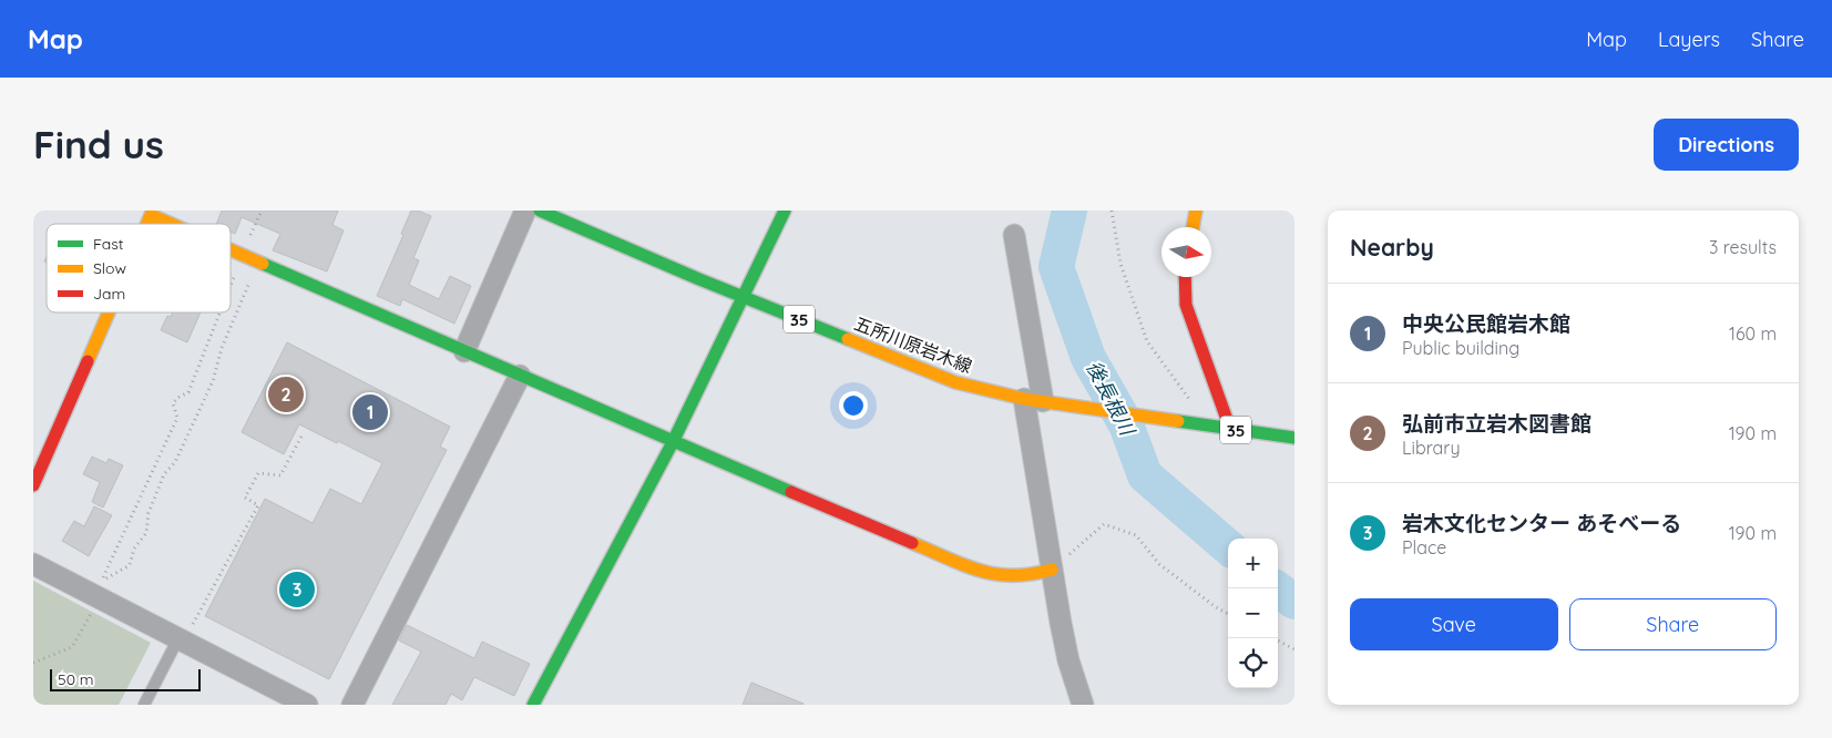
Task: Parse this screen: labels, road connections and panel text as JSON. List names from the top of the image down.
{
  "streets": {
    "street": ["35", "五所川原岩木線"]
  },
  "water": ["後長根川"],
  "legend": ["Fast", "Slow", "Jam"],
  "scale_bar": "50 m",
  "north": "right",
  "page": {
    "header": "Map",
    "nav": ["Map", "Layers", "Share"],
    "buttons": [
      "Directions",
      ["Save", "Share"]
    ],
    "title": "Find us",
    "heading": ["Nearby", "3 results"],
    "list": [
      {
        "mark": "1",
        "name": "中央公民館岩木館",
        "note": "Public building",
        "value": "160 m"
      },
      {
        "mark": "2",
        "name": "弘前市立岩木図書館",
        "note": "Library",
        "value": "190 m"
      },
      {
        "mark": "3",
        "name": "岩木文化センター あそべーる",
        "note": "Place",
        "value": "190 m"
      }
    ],
    "pins": ["2", "1", "3"],
    "map_buttons": ["+", "−"],
    "scale": "50 m"
  }
}
